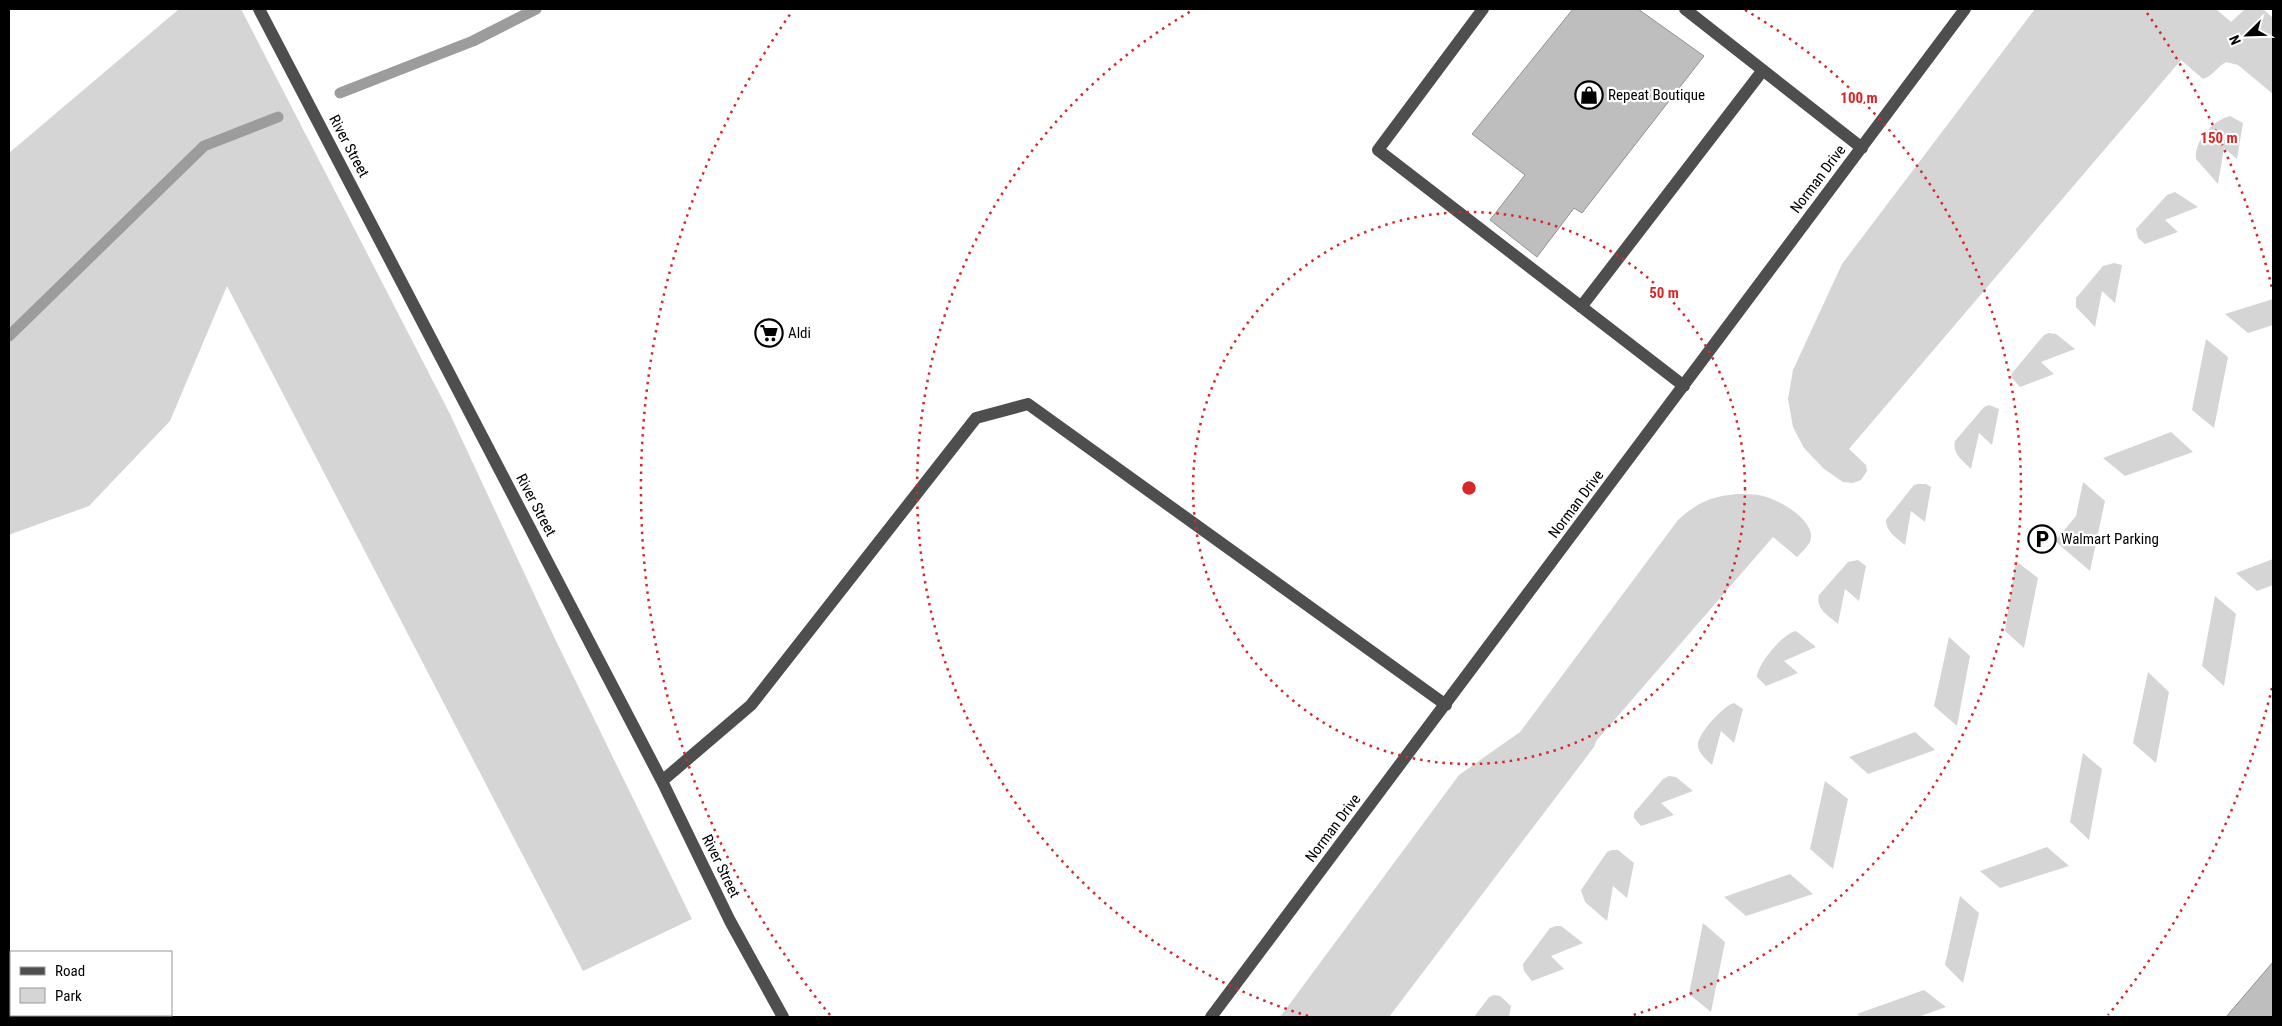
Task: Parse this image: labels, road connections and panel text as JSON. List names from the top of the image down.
{
  "streets": {
    "street": ["River Street", "Norman Drive"]
  },
  "places": {
    "shop": ["Repeat Boutique"],
    "supermarket": ["Aldi"],
    "parking": ["Walmart Parking"]
  },
  "legend": ["Road", "Park"],
  "north": "bottom left",
  "rings": ["100 m", "150 m", "50 m"]
}
